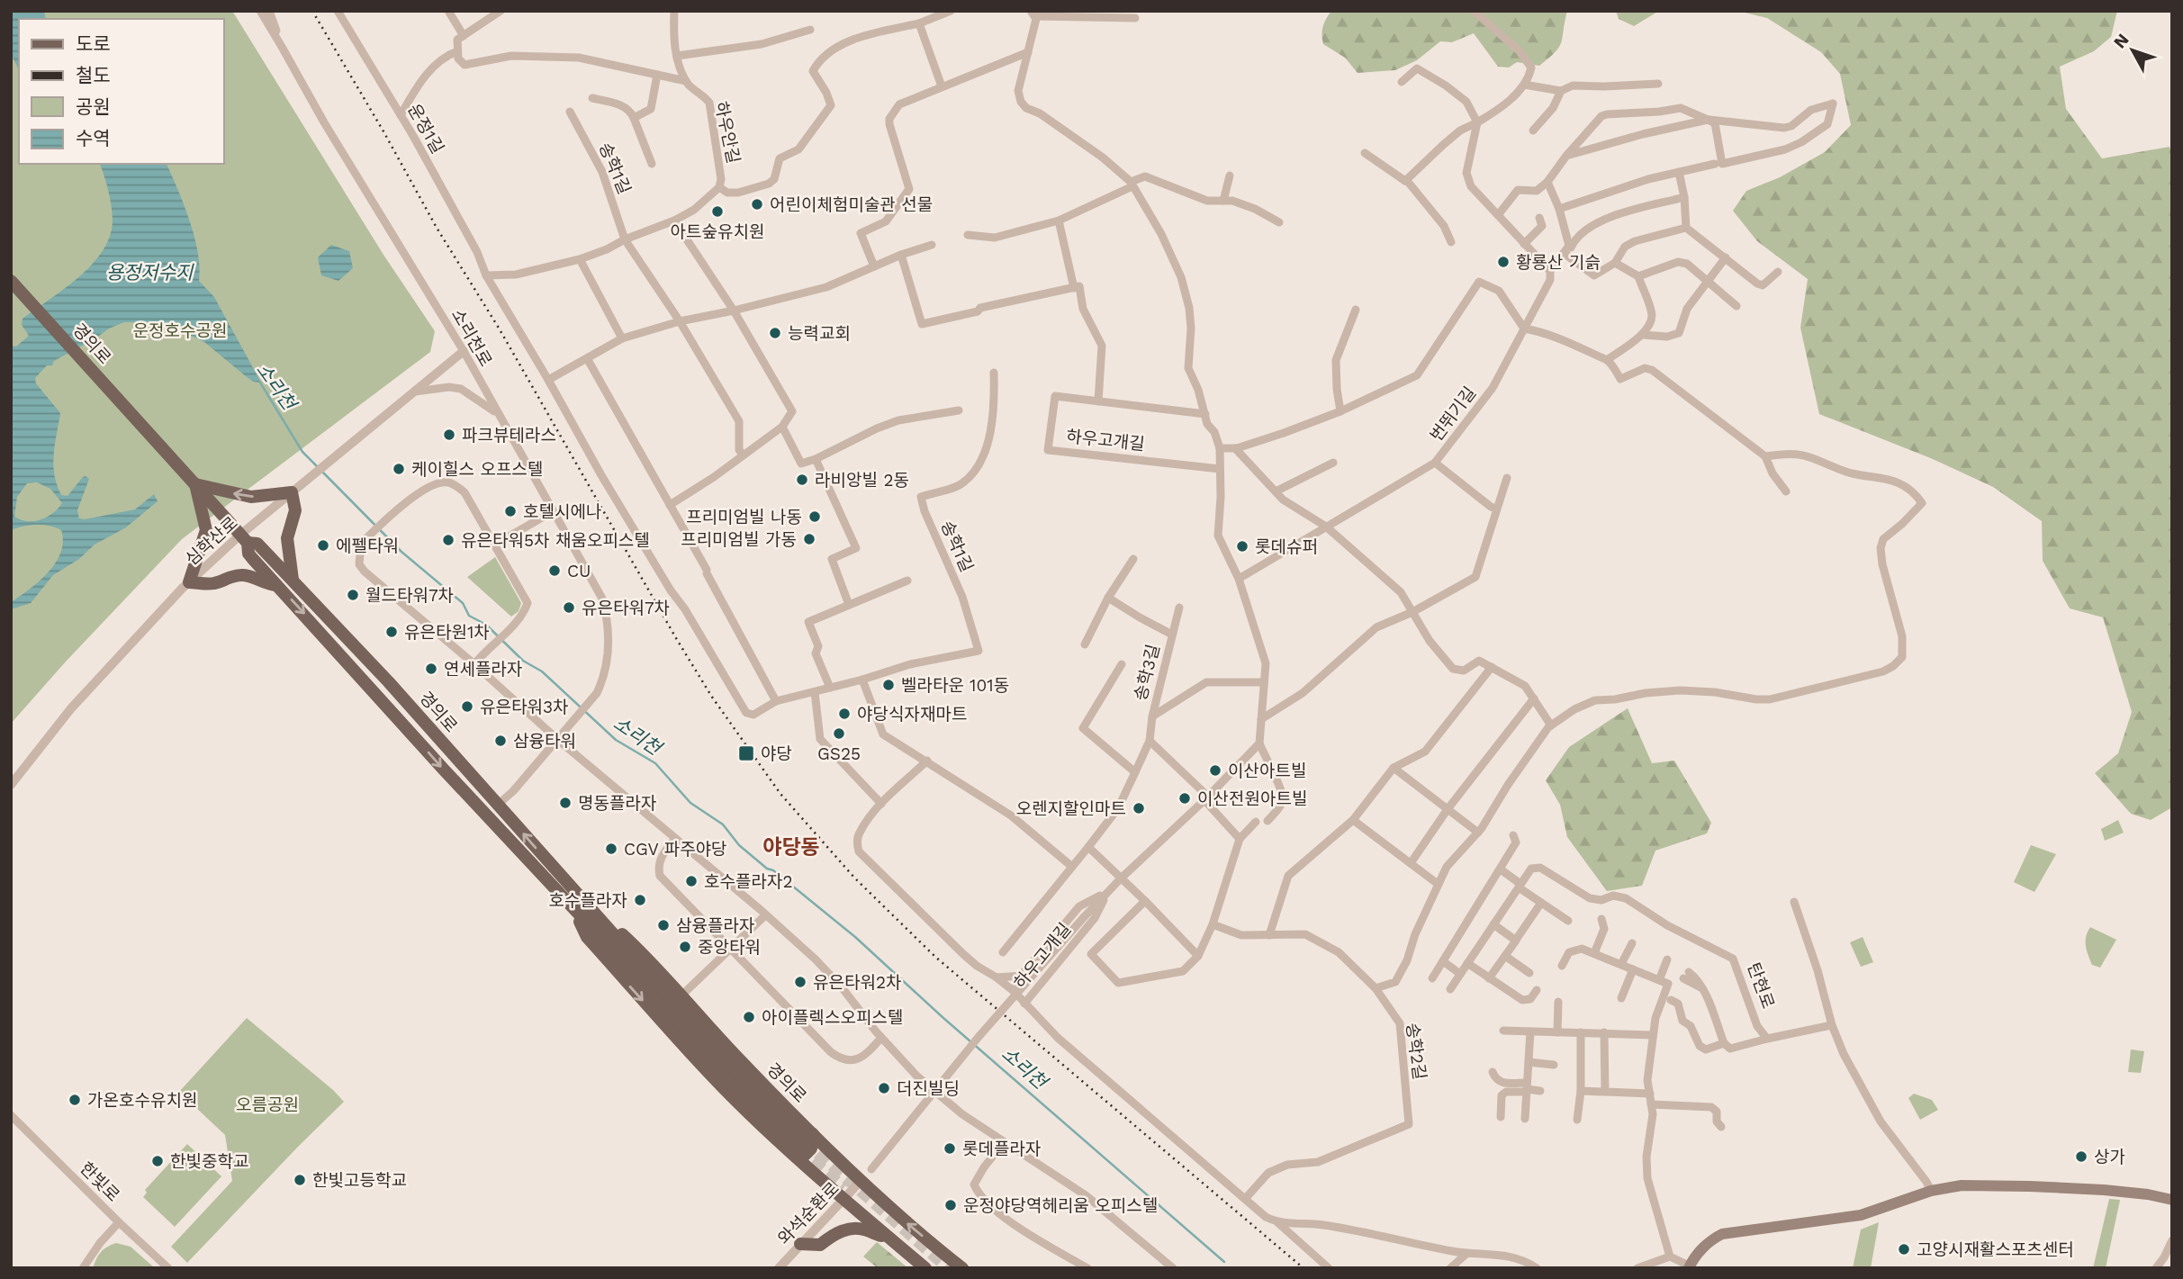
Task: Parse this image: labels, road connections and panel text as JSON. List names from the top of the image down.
{
  "streets": {
    "main road": ["경의로"],
    "street": [
      "운정1길",
      "하우안길",
      "송학1길",
      "소리천로",
      "번뛰기길",
      "하우고개길",
      "심학산로",
      "송학3길",
      "탄현로",
      "송학2길",
      "한빛로",
      "와석순환로"
    ]
  },
  "crossings": [
    ["운정1길", "송학1길"],
    ["소리천로", "심학산로"],
    ["경의로", "하우고개길"],
    ["경의로", "심학산로"],
    ["경의로", "와석순환로"],
    ["하우고개길", "와석순환로"]
  ],
  "districts": ["야당동"],
  "water": ["용정저수지", "소리천"],
  "parks": ["운정호수공원", "오름공원"],
  "places": {
    "other": [
      "어린이체험미술관 선물",
      "아트숲유치원",
      "황룡산 기슭",
      "능력교회",
      "파크뷰테라스",
      "케이힐스 오프스텔",
      "라비앙빌 2동",
      "호텔시에나",
      "프리미엄빌 나동",
      "프리미엄빌 가동",
      "유은타워5차 채움오피스텔",
      "에펠타워",
      "롯데슈퍼",
      "CU",
      "월드타워7차",
      "유은타워7차",
      "유은타원1차",
      "연세플라자",
      "벨라타운 101동",
      "유은타워3차",
      "야당식자재마트",
      "GS25",
      "삼융타워",
      "이산아트빌",
      "이산전원아트빌",
      "명동플라자",
      "오렌지할인마트",
      "CGV 파주야당",
      "호수플라자2",
      "호수플라자",
      "삼융플라자",
      "중앙타워",
      "유은타워2차",
      "아이플렉스오피스텔",
      "더진빌딩",
      "가온호수유치원",
      "롯데플라자",
      "상가",
      "한빛중학교",
      "한빛고등학교",
      "운정야당역헤리움 오피스텔",
      "고양시재활스포츠센터"
    ],
    "transit": ["야당"]
  },
  "legend": [
    "도로",
    "철도",
    "공원",
    "수역"
  ],
  "north": "top left"
}
